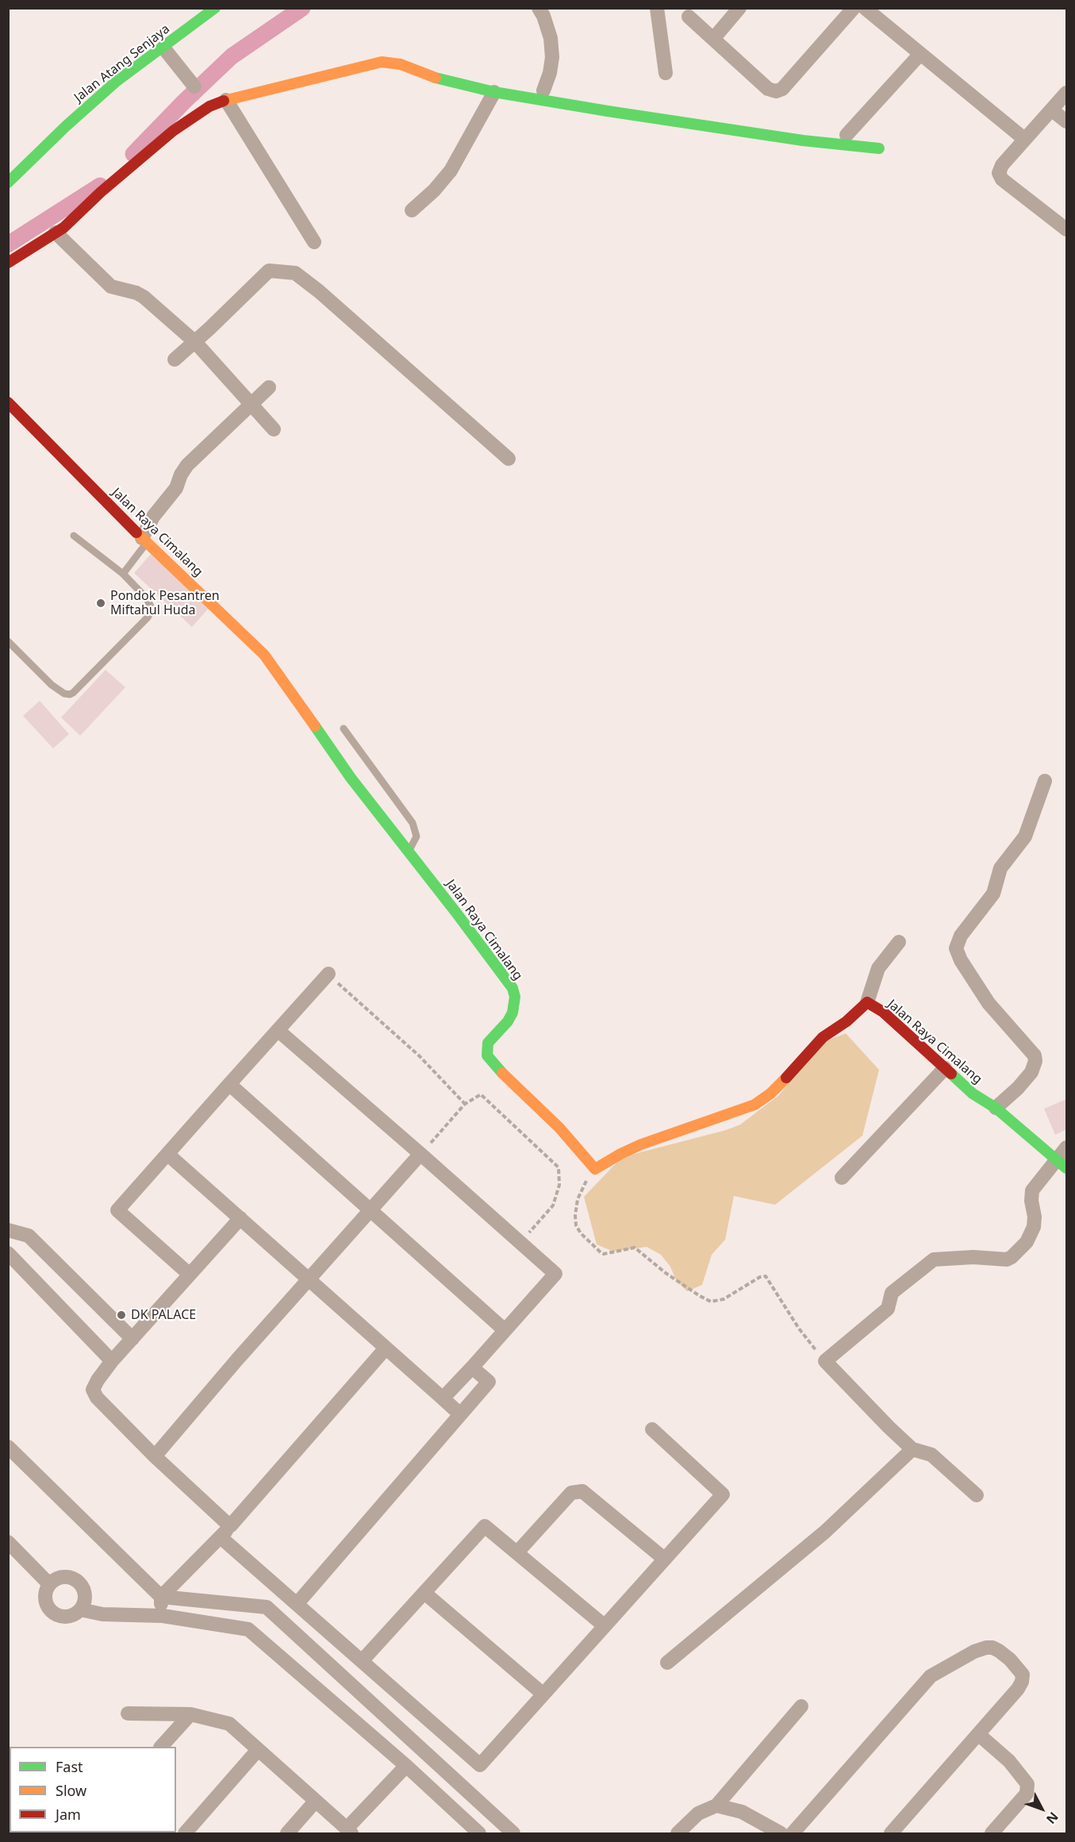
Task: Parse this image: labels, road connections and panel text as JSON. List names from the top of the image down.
{
  "streets": {
    "street": ["Jalan Atang Senjaya", "Jalan Raya Cimalang"]
  },
  "places": ["Pondok Pesantren Miftahul Huda", "DK PALACE"],
  "legend": ["Fast", "Slow", "Jam"],
  "north": "bottom right"
}
